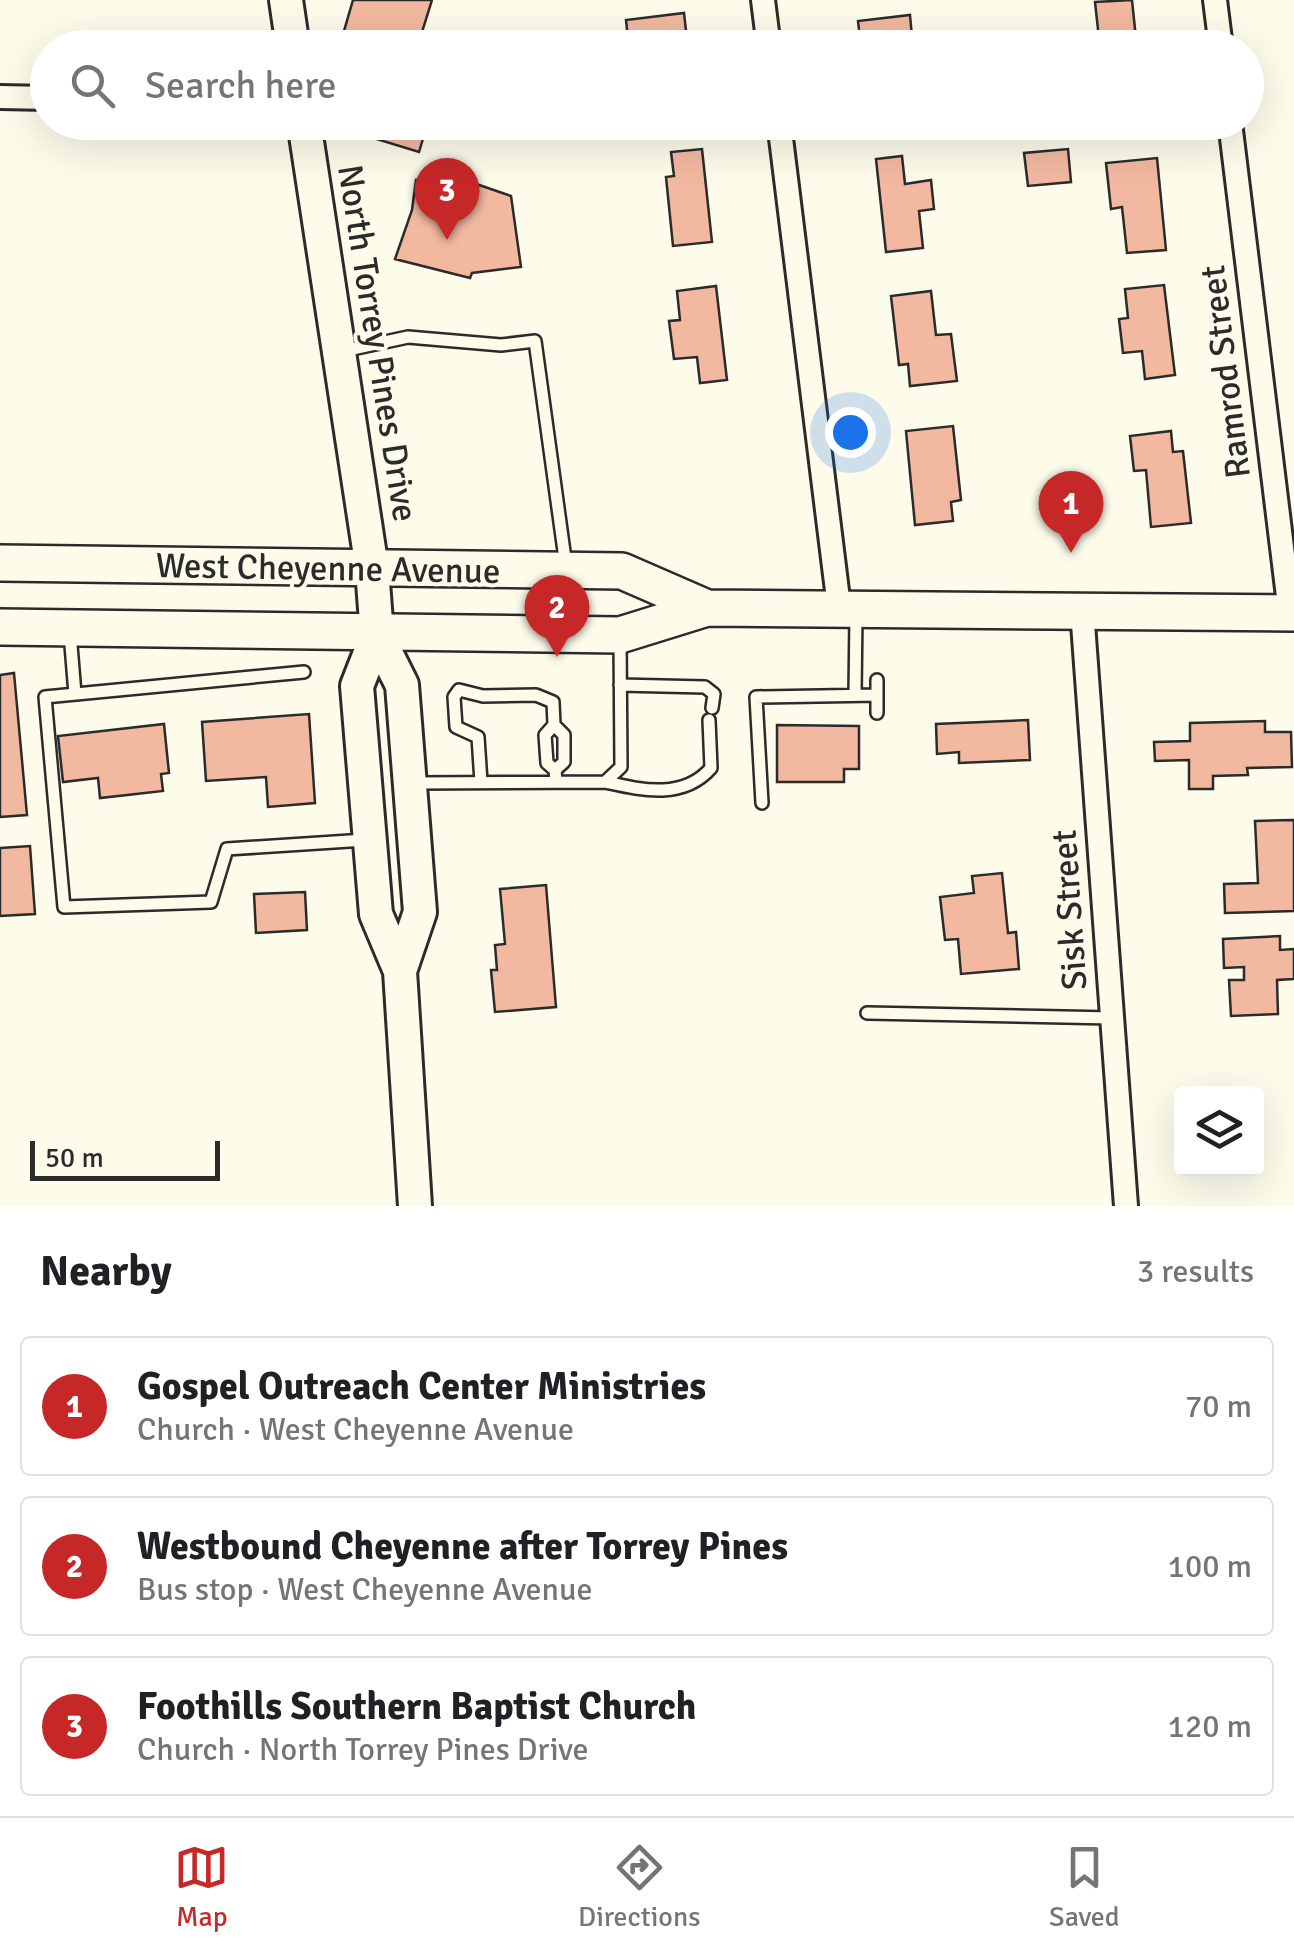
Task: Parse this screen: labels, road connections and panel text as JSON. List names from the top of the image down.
{
  "streets": {
    "main road": ["North Torrey Pines Drive", "West Cheyenne Avenue"],
    "street": ["Ramrod Street", "Sisk Street"]
  },
  "crossings": [
    ["North Torrey Pines Drive", "West Cheyenne Avenue"],
    ["Ramrod Street", "West Cheyenne Avenue"],
    ["West Cheyenne Avenue", "Sisk Street"]
  ],
  "scale_bar": "50 m",
  "page": {
    "search": "Search here",
    "pins": ["3", "1", "2"],
    "scale": "50 m",
    "heading": ["Nearby", "3 results"],
    "list": [
      {
        "mark": "1",
        "name": "Gospel Outreach Center Ministries",
        "note": "Church · West Cheyenne Avenue",
        "value": "70 m"
      },
      {
        "mark": "2",
        "name": "Westbound Cheyenne after Torrey Pines",
        "note": "Bus stop · West Cheyenne Avenue",
        "value": "100 m"
      },
      {
        "mark": "3",
        "name": "Foothills Southern Baptist Church",
        "note": "Church · North Torrey Pines Drive",
        "value": "120 m"
      }
    ],
    "nav": ["Map", "Directions", "Saved"]
  }
}
